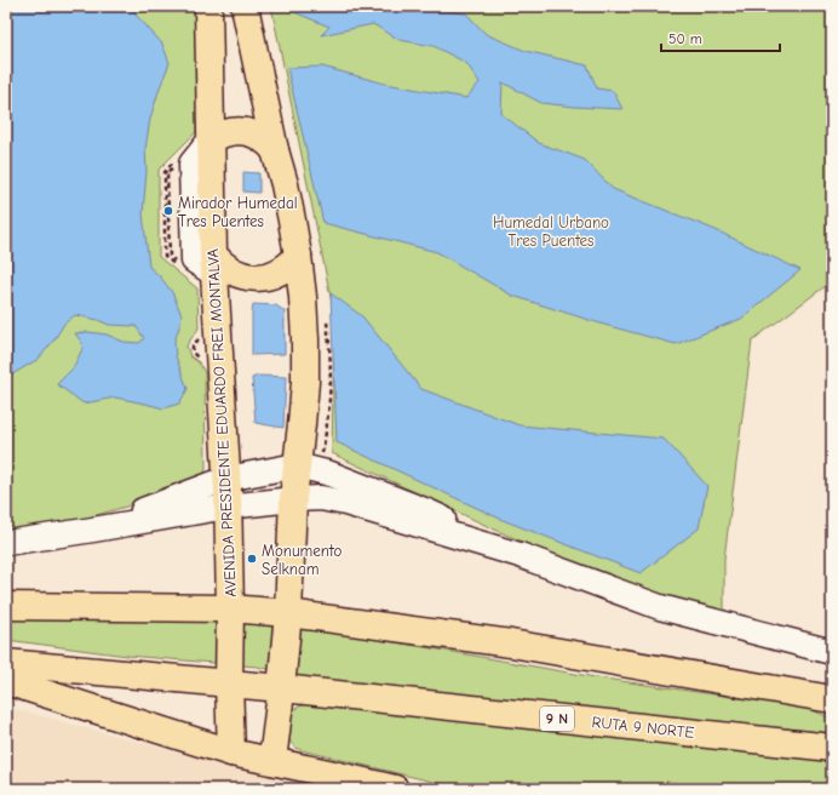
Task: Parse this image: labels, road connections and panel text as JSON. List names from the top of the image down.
{
  "streets": {
    "main road": ["AVENIDA PRESIDENTE EDUARDO FREI MONTALVA", "9 N", "RUTA 9 NORTE"]
  },
  "crossings": [
    ["AVENIDA PRESIDENTE EDUARDO FREI MONTALVA", "RUTA 9 NORTE"]
  ],
  "parks": ["Humedal Urbano Tres Puentes"],
  "places": ["Mirador Humedal Tres Puentes", "Monumento Selknam"],
  "scale_bar": "50 m"
}
